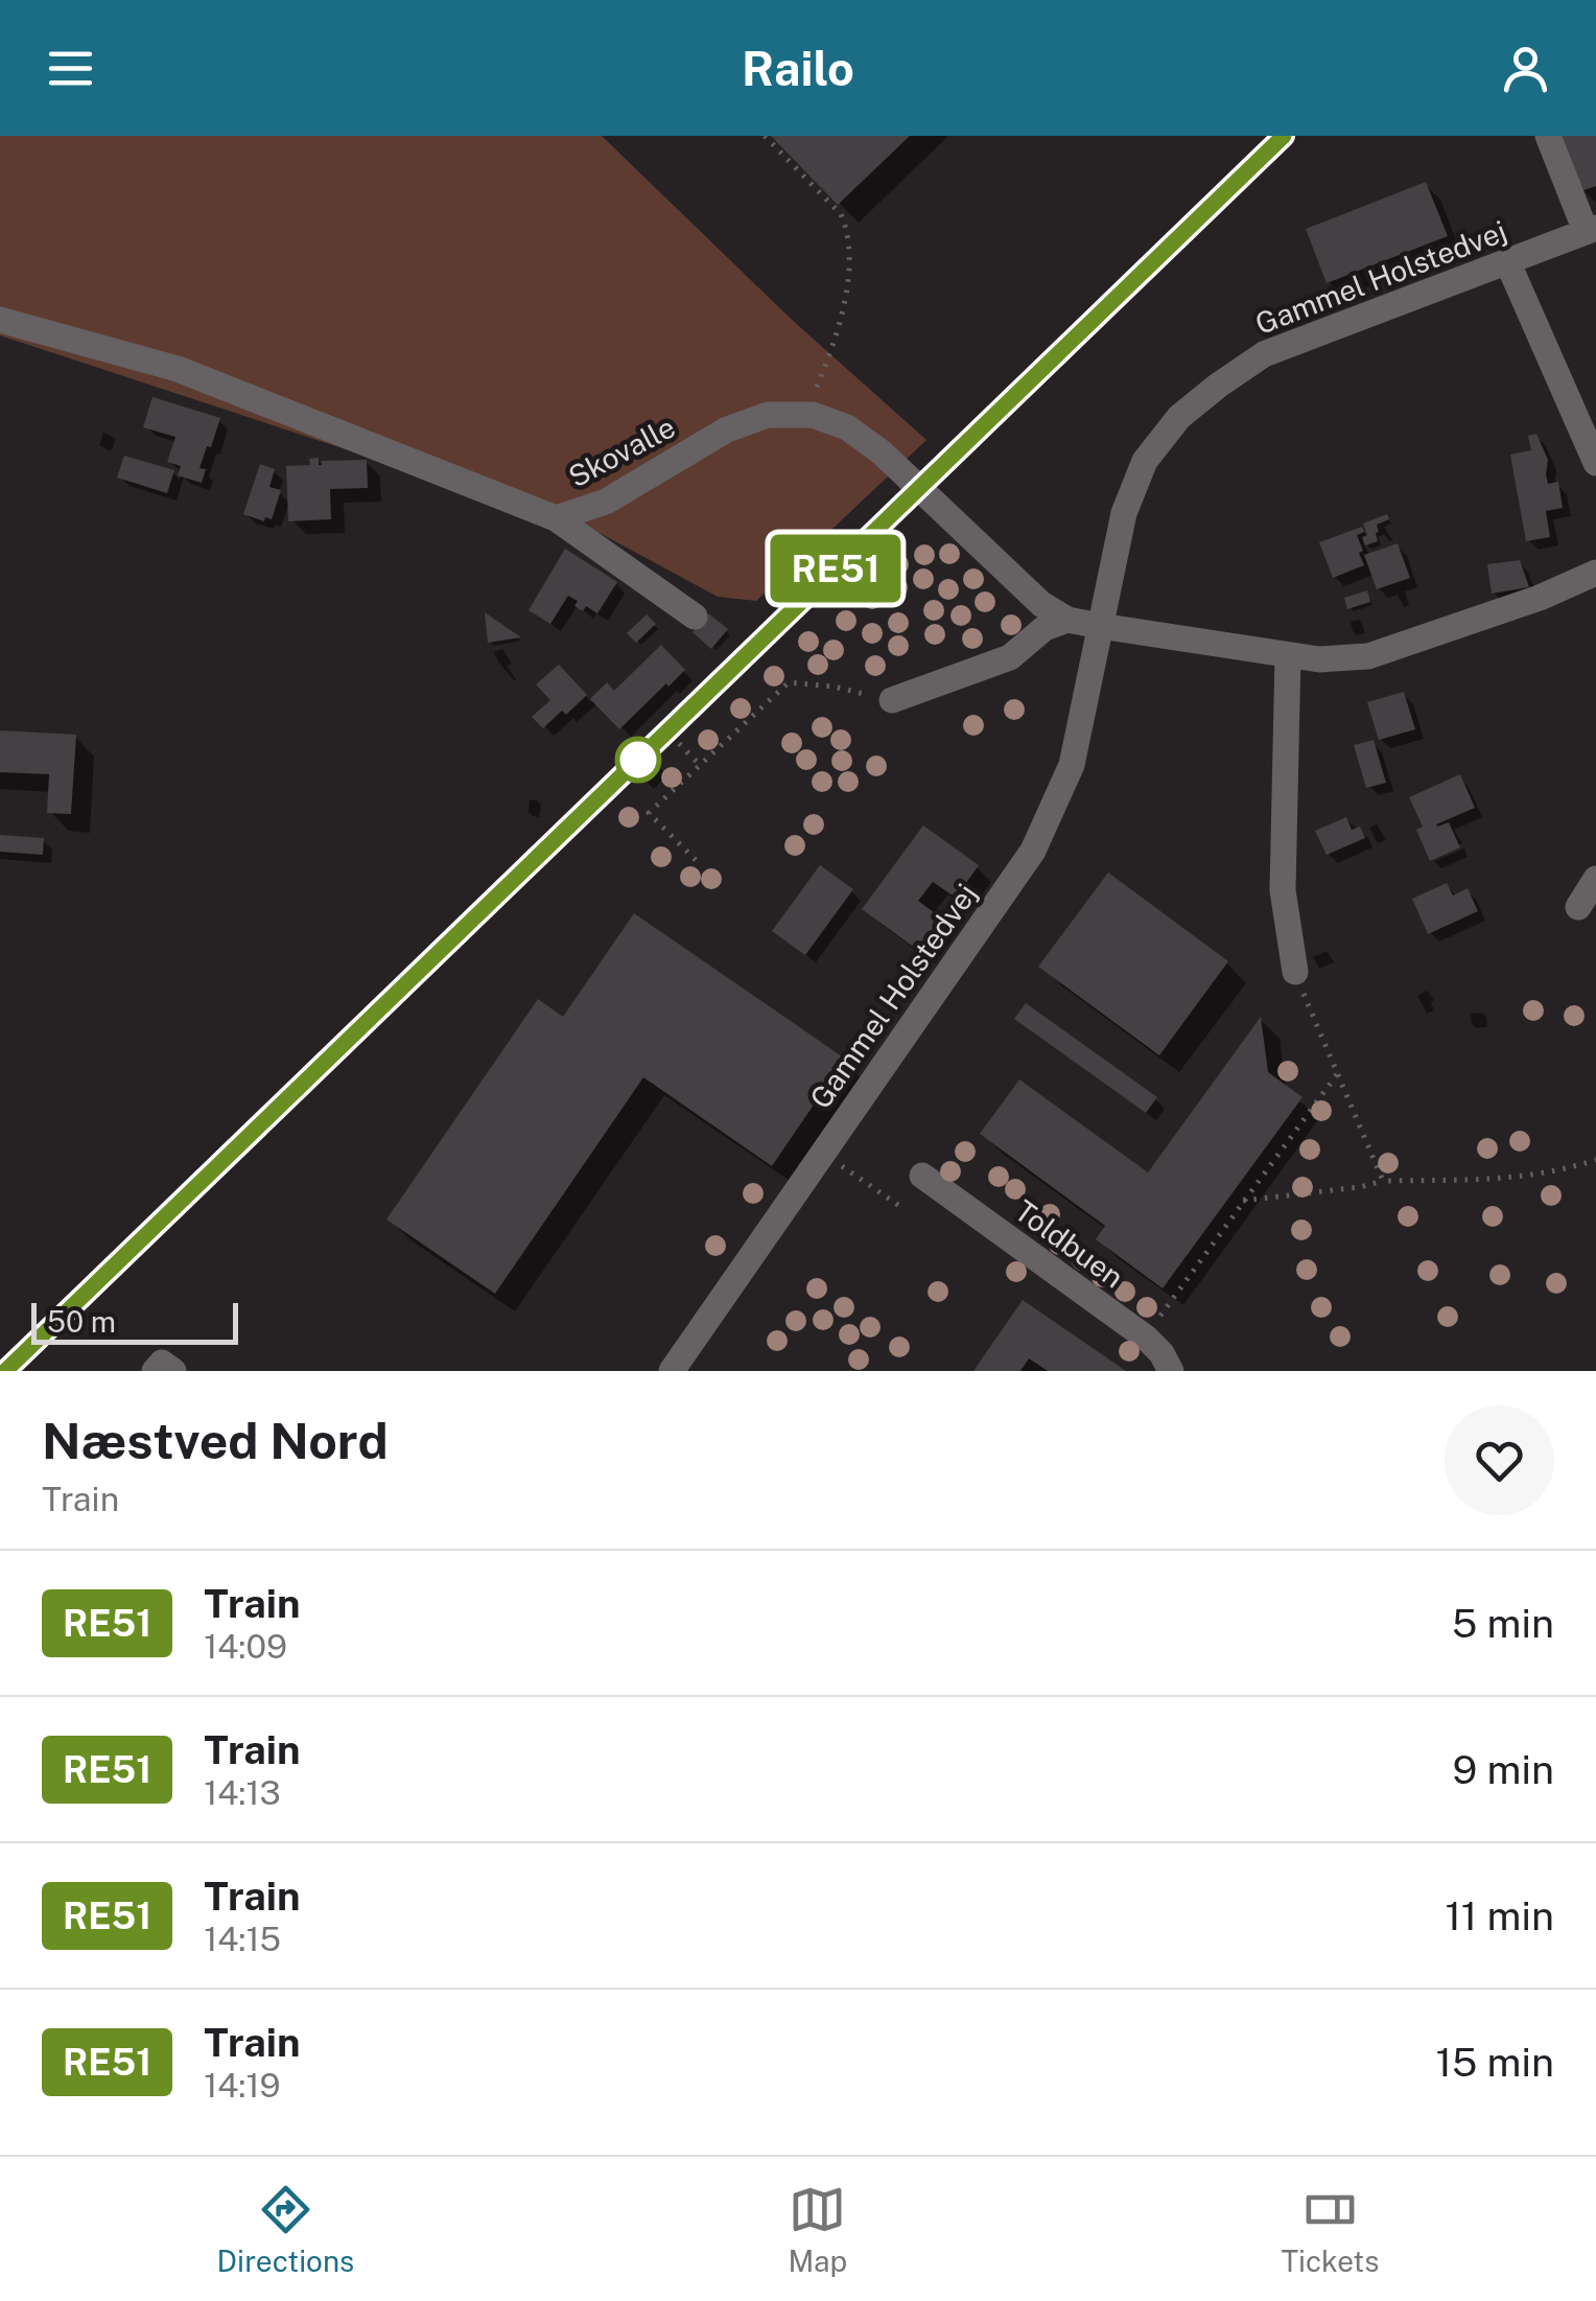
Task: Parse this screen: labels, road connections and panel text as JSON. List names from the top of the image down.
{
  "streets": {
    "street": ["Gammel Holstedvej", "Skovalle", "Toldbuen"]
  },
  "crossings": [
    ["Gammel Holstedvej", "Skovalle"]
  ],
  "scale_bar": "50 m",
  "page": {
    "header": "Railo",
    "on_map": "RE51",
    "scale": "50 m",
    "heading": ["Næstved Nord", "Train"],
    "list": [
      {
        "mark": "RE51",
        "name": "Train",
        "note": "14:09",
        "value": "5 min"
      },
      {
        "mark": "RE51",
        "name": "Train",
        "note": "14:13",
        "value": "9 min"
      },
      {
        "mark": "RE51",
        "name": "Train",
        "note": "14:15",
        "value": "11 min"
      },
      {
        "mark": "RE51",
        "name": "Train",
        "note": "14:19",
        "value": "15 min"
      }
    ],
    "tabs": ["Directions", "Map", "Tickets"]
  }
}
